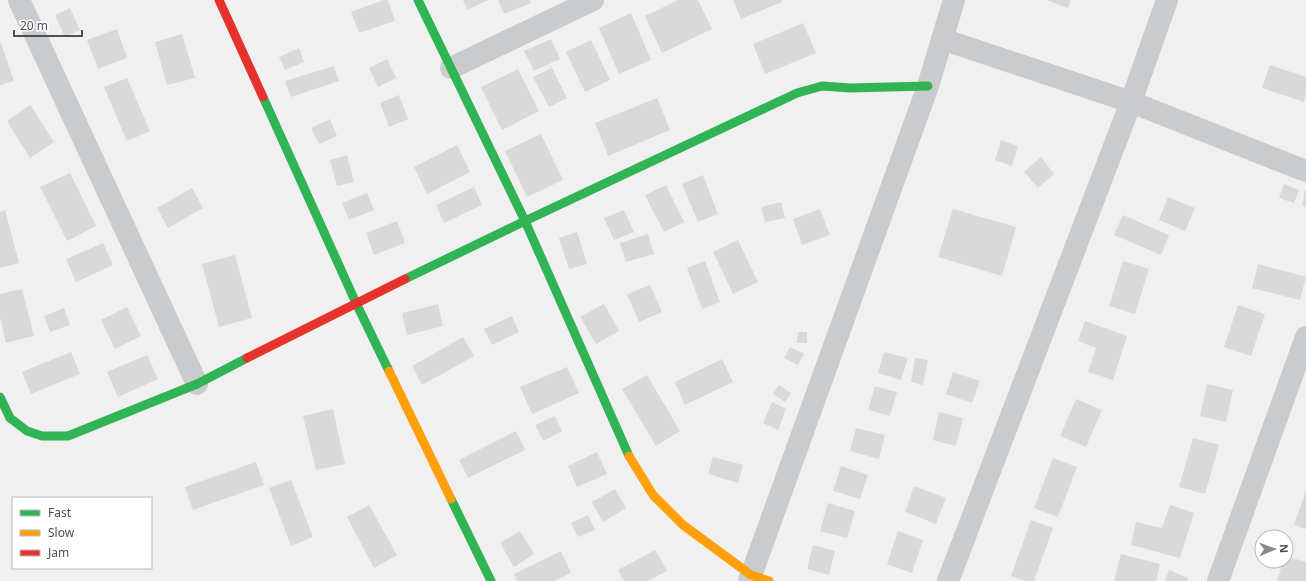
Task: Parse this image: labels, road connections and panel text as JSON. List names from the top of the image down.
{
  "legend": ["Fast", "Slow", "Jam"],
  "scale_bar": "20 m",
  "north": "right"
}
